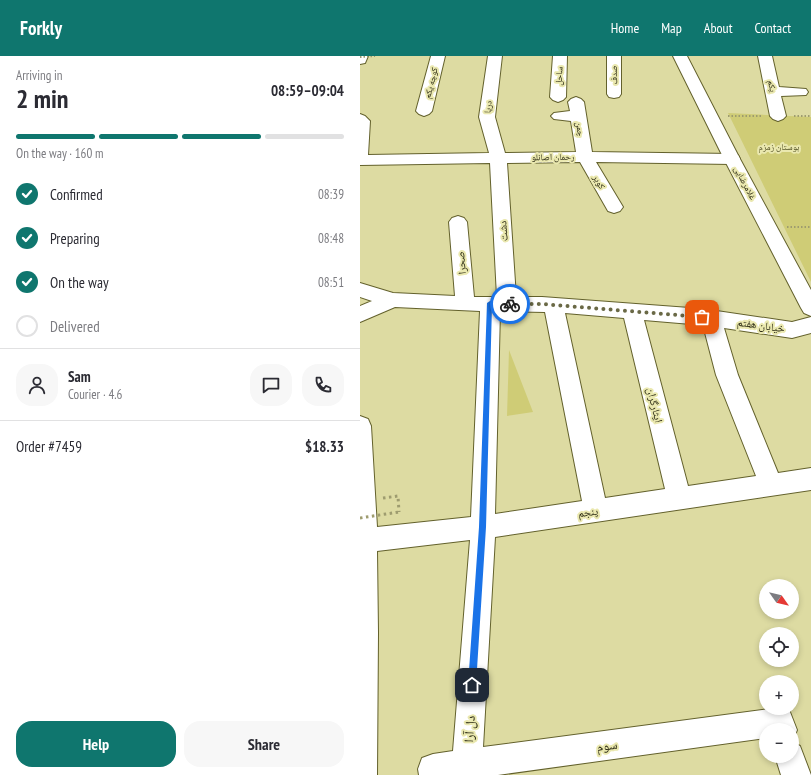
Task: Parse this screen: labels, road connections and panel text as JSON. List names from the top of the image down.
{
  "streets": {
    "main road": [
      "صدف",
      "ساحل",
      "کوچه یکم",
      "یکم",
      "دریا",
      "چمن",
      "رحمان اصانلو",
      "کویر",
      "غلامرضایی",
      "دشت",
      "صحرا",
      "خیابان هفتم",
      "ایثارگران",
      "پنجم",
      "دل آرا",
      "سوم"
    ]
  },
  "crossings": [
    ["دریا", "رحمان اصانلو"],
    ["دریا", "دشت"],
    ["چمن", "رحمان اصانلو"],
    ["چمن", "کویر"],
    ["رحمان اصانلو", "کویر"],
    ["رحمان اصانلو", "غلامرضایی"],
    ["رحمان اصانلو", "دشت"],
    ["دشت", "خیابان هفتم"],
    ["دشت", "پنجم"],
    ["دشت", "دل آرا"],
    ["صحرا", "خیابان هفتم"],
    ["خیابان هفتم", "ایثارگران"],
    ["ایثارگران", "پنجم"],
    ["پنجم", "دل آرا"],
    ["دل آرا", "سوم"]
  ],
  "parks": ["بوستان زمزم"],
  "north": "bottom right",
  "page": {
    "header": "Forkly",
    "nav": [
      "Home",
      "Map",
      "About",
      "Contact"
    ],
    "heading": ["2 min", "Arriving in", "08:59–09:04"],
    "panel": [
      "Sam",
      "Courier · 4.6",
      "Order #7459",
      "$18.33"
    ],
    "bar": "On the way · 160 m",
    "list": [
      ["Confirmed", "08:39"],
      ["Preparing", "08:48"],
      ["On the way", "08:51"],
      "Delivered"
    ],
    "map_buttons": ["+", "−"],
    "buttons": ["Help", "Share"]
  }
}
